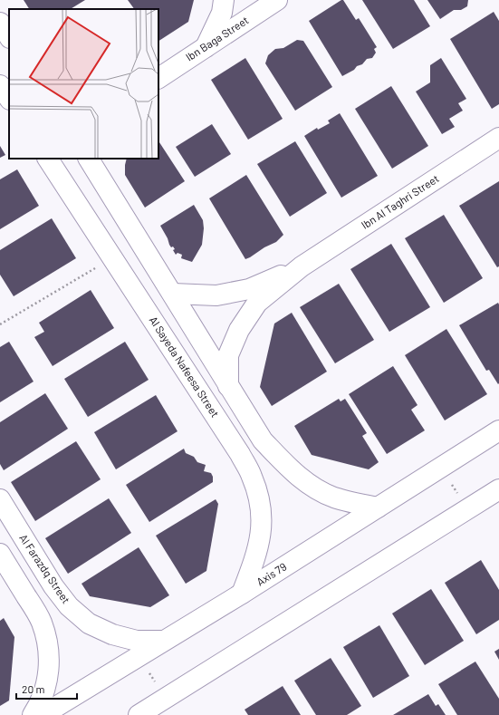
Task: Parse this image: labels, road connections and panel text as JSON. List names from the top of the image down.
{
  "streets": {
    "street": [
      "Ibn Baga Street",
      "Ibn Al Taghri Street",
      "Al Sayeda Nafeesa Street",
      "Al Farazdq Street",
      "Axis 79"
    ]
  },
  "crossings": [
    ["Al Sayeda Nafeesa Street", "Axis 79"],
    ["Al Farazdq Street", "Axis 79"]
  ],
  "scale_bar": "20 m"
}
